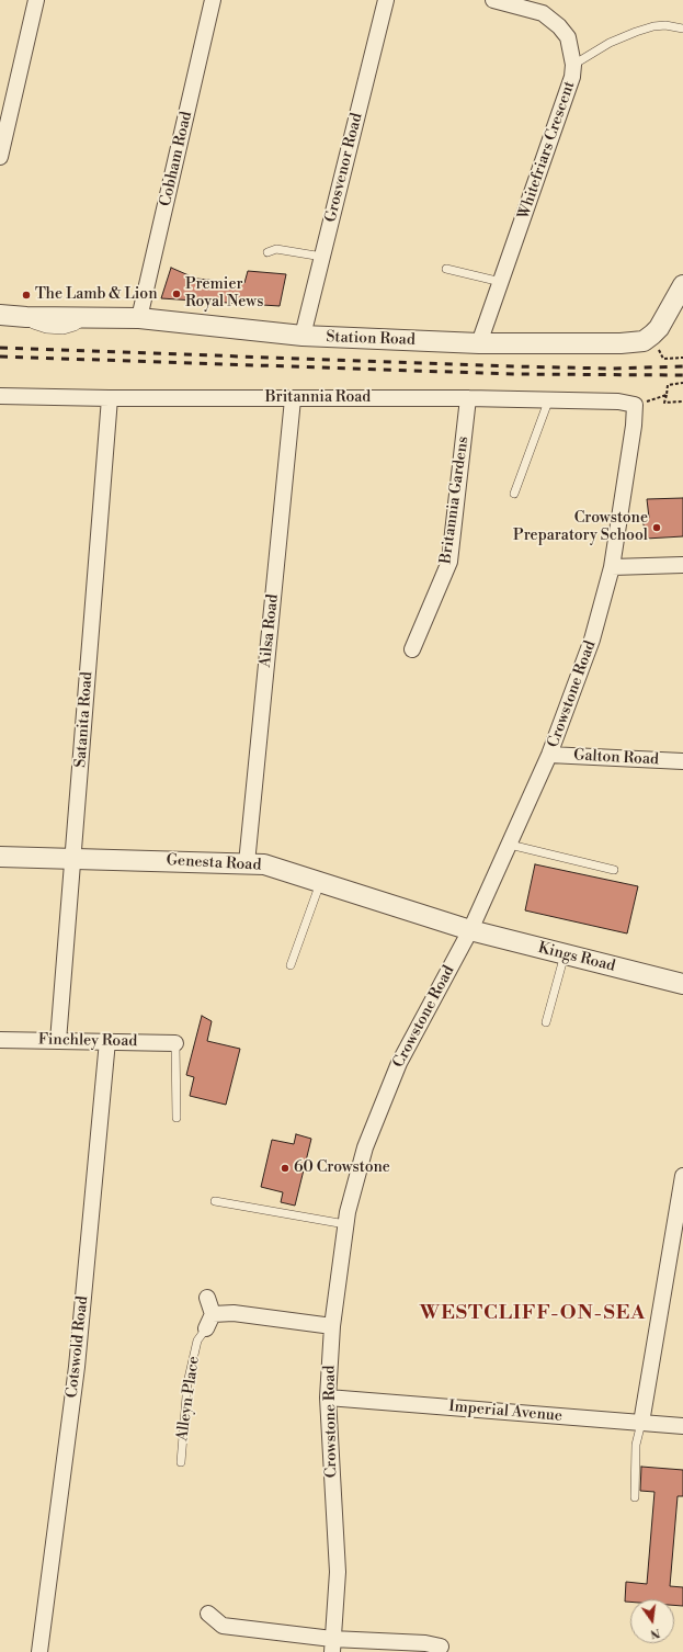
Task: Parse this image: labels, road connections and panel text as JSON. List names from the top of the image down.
{
  "streets": {
    "street": [
      "Whitefriars Crescent",
      "Cobham Road",
      "Grosvenor Road",
      "Station Road",
      "Britannia Road",
      "Britannia Gardens",
      "Ailsa Road",
      "Crowstone Road",
      "Satanita Road",
      "Galton Road",
      "Genesta Road",
      "Kings Road",
      "Finchley Road",
      "Cotswold Road",
      "Alleyn Place",
      "Imperial Avenue"
    ]
  },
  "crossings": [
    ["Whitefriars Crescent", "Station Road"],
    ["Cobham Road", "Station Road"],
    ["Grosvenor Road", "Station Road"],
    ["Britannia Road", "Britannia Gardens"],
    ["Britannia Road", "Ailsa Road"],
    ["Britannia Road", "Crowstone Road"],
    ["Britannia Road", "Satanita Road"],
    ["Ailsa Road", "Genesta Road"],
    ["Crowstone Road", "Galton Road"],
    ["Crowstone Road", "Genesta Road"],
    ["Crowstone Road", "Kings Road"],
    ["Crowstone Road", "Imperial Avenue"],
    ["Satanita Road", "Genesta Road"],
    ["Satanita Road", "Finchley Road"],
    ["Genesta Road", "Kings Road"],
    ["Finchley Road", "Cotswold Road"]
  ],
  "districts": ["WESTCLIFF-ON-SEA"],
  "places": [
    "Premier Royal News",
    "The Lamb & Lion",
    "Crowstone Preparatory School",
    "60 Crowstone"
  ],
  "north": "bottom"
}
